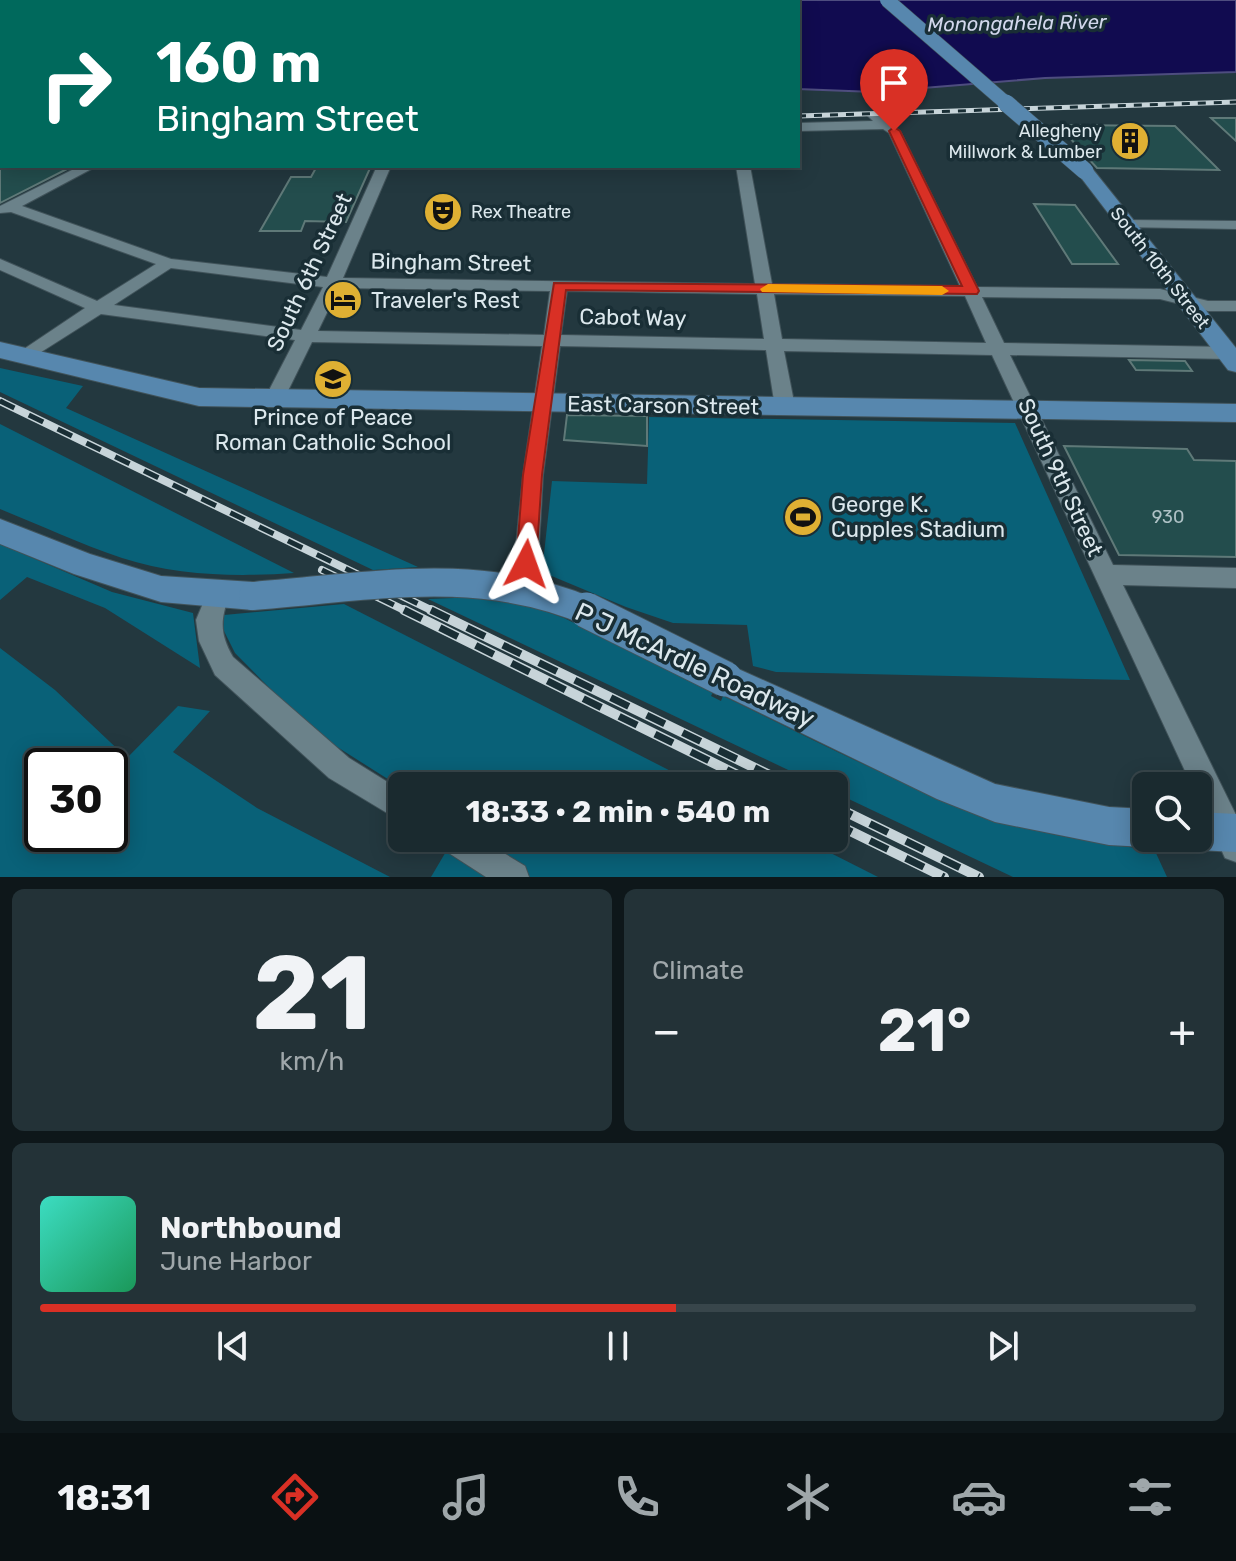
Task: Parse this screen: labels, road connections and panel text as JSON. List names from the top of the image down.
{
  "streets": {
    "main road": ["South 10th Street", "East Carson Street", "P J McArdle Roadway"],
    "street": [
      "Bingham Street",
      "South 6th Street",
      "Cabot Way",
      "South 9th Street"
    ]
  },
  "crossings": [
    ["Bingham Street", "South 10th Street"],
    ["Bingham Street", "South 6th Street"],
    ["Bingham Street", "South 9th Street"],
    ["South 10th Street", "Cabot Way"],
    ["South 6th Street", "Cabot Way"],
    ["South 6th Street", "East Carson Street"],
    ["Cabot Way", "South 9th Street"],
    ["East Carson Street", "South 9th Street"]
  ],
  "water": ["Monongahela River"],
  "places": {
    "building": ["Allegheny Millwork & Lumber"],
    "theatre": ["Rex Theatre"],
    "hotel": ["Traveler's Rest"],
    "school or university": ["Prince of Peace Roman Catholic School"],
    "sports": ["George K. Cupples Stadium"]
  },
  "house_numbers": ["930"],
  "page": {
    "turn": ["160 m", "Bingham Street"],
    "limit": "30",
    "trip": "18:33 · 2 min · 540 m",
    "tile": [
      ["21", "km/h"],
      "Climate"
    ],
    "heat": ["−", "21°", "+"],
    "song": ["Northbound", "June Harbor"],
    "tabs": "18:31"
  }
}
